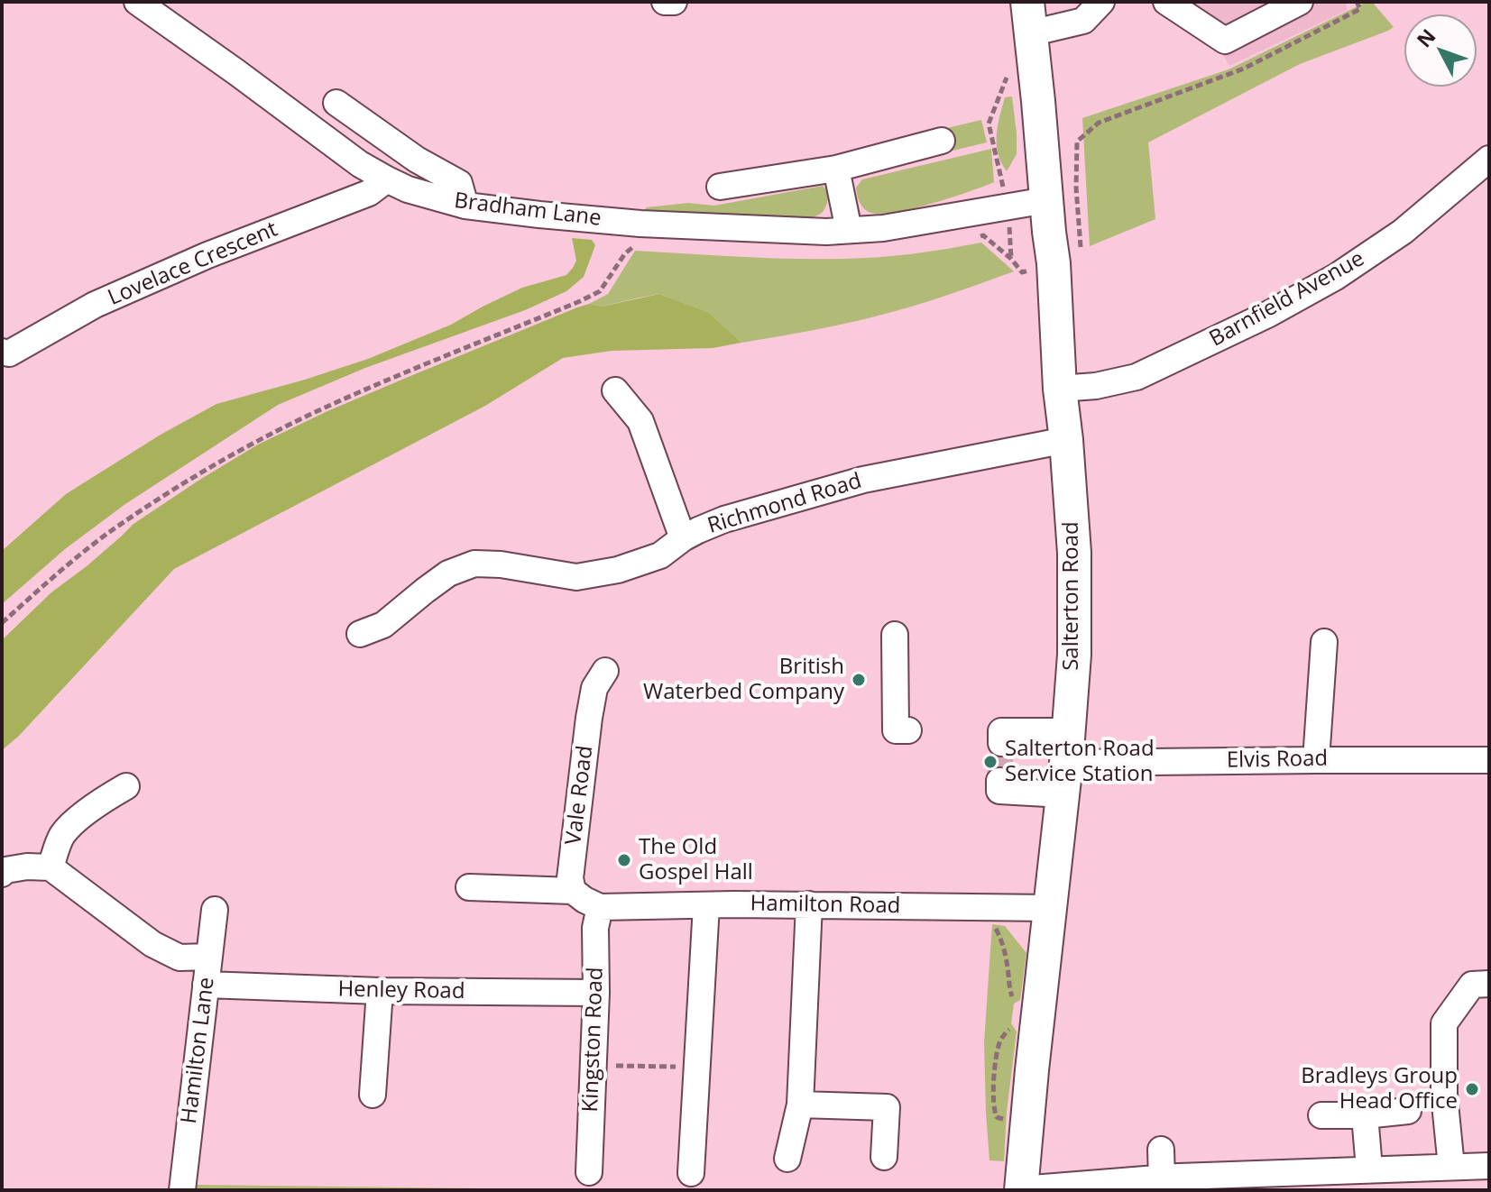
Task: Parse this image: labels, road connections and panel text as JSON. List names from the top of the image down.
{
  "streets": {
    "main road": ["Salterton Road"],
    "street": [
      "Bradham Lane",
      "Lovelace Crescent",
      "Barnfield Avenue",
      "Richmond Road",
      "Elvis Road",
      "Vale Road",
      "Hamilton Road",
      "Henley Road",
      "Kingston Road",
      "Hamilton Lane"
    ]
  },
  "crossings": [
    ["Bradham Lane", "Lovelace Crescent"],
    ["Bradham Lane", "Salterton Road"],
    ["Barnfield Avenue", "Salterton Road"],
    ["Richmond Road", "Salterton Road"],
    ["Salterton Road", "Elvis Road"],
    ["Salterton Road", "Hamilton Road"],
    ["Hamilton Road", "Kingston Road"],
    ["Henley Road", "Kingston Road"],
    ["Henley Road", "Hamilton Lane"]
  ],
  "places": [
    "British Waterbed Company",
    "Salterton Road Service Station",
    "The Old Gospel Hall",
    "Bradleys Group Head Office"
  ],
  "north": "top left"
}
